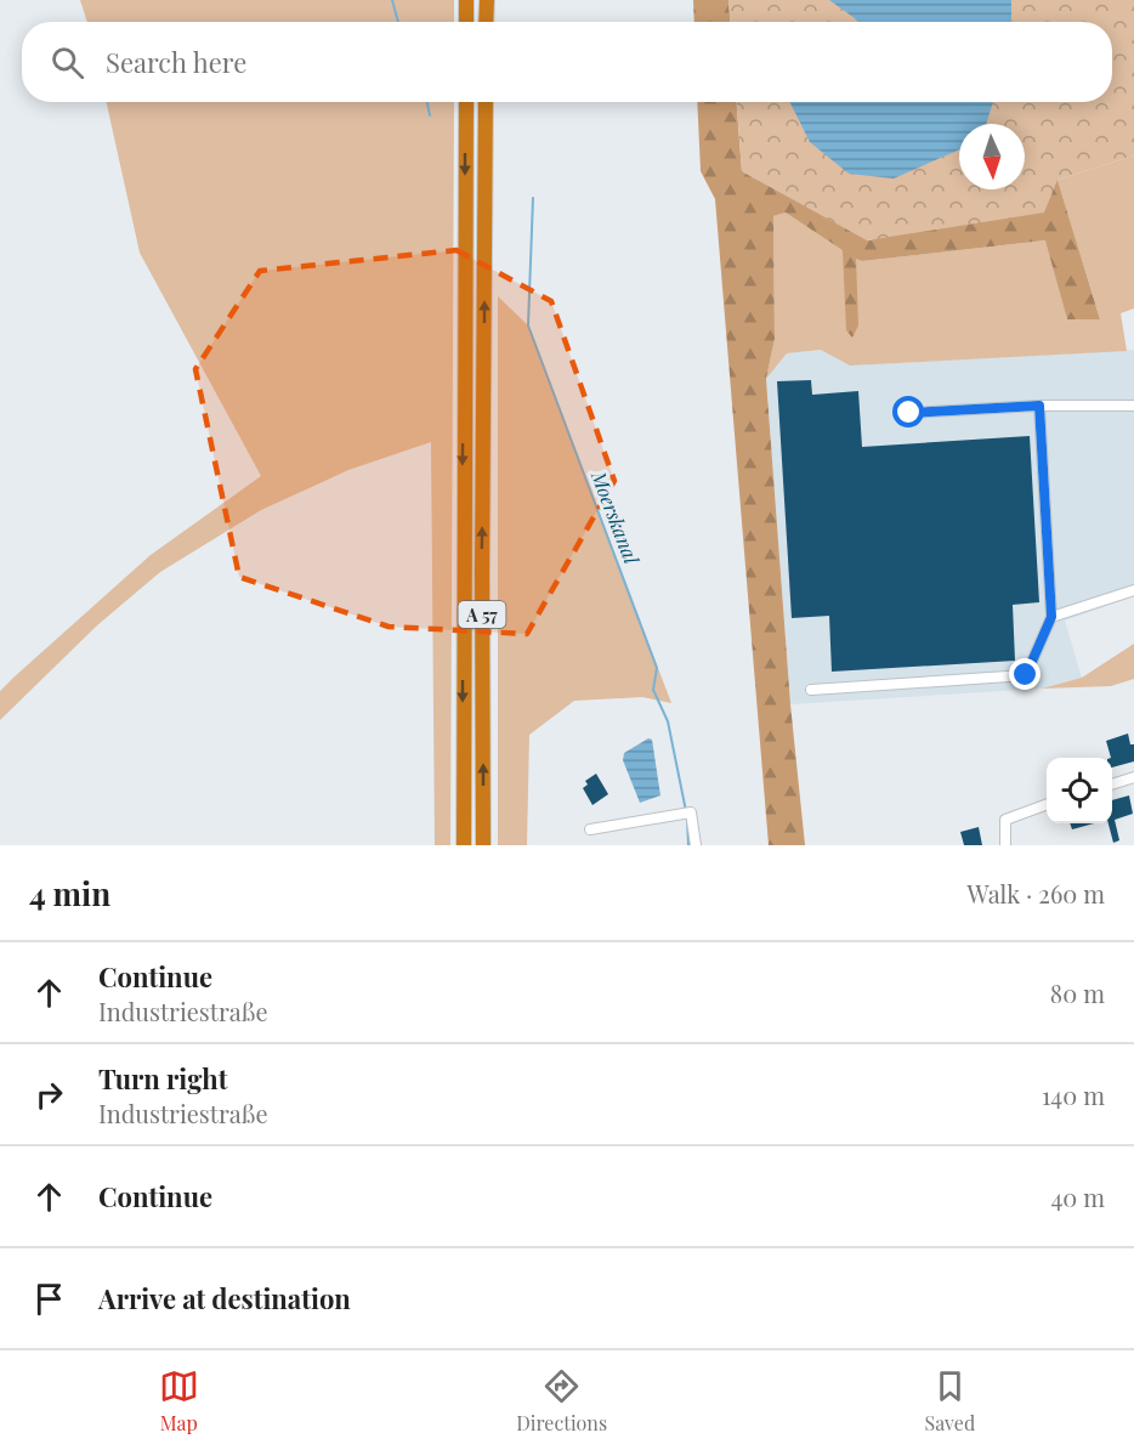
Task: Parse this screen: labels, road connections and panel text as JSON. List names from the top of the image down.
{
  "streets": {
    "highway": ["A 57"]
  },
  "water": ["Moerskanal"],
  "north": "bottom",
  "page": {
    "search": "Search here",
    "heading": ["4 min", "Walk · 260 m"],
    "list": [
      ["Continue", "Industriestraße", "80 m"],
      ["Turn right", "Industriestraße", "140 m"],
      ["Continue", "40 m"],
      "Arrive at destination"
    ],
    "nav": ["Map", "Directions", "Saved"]
  }
}
